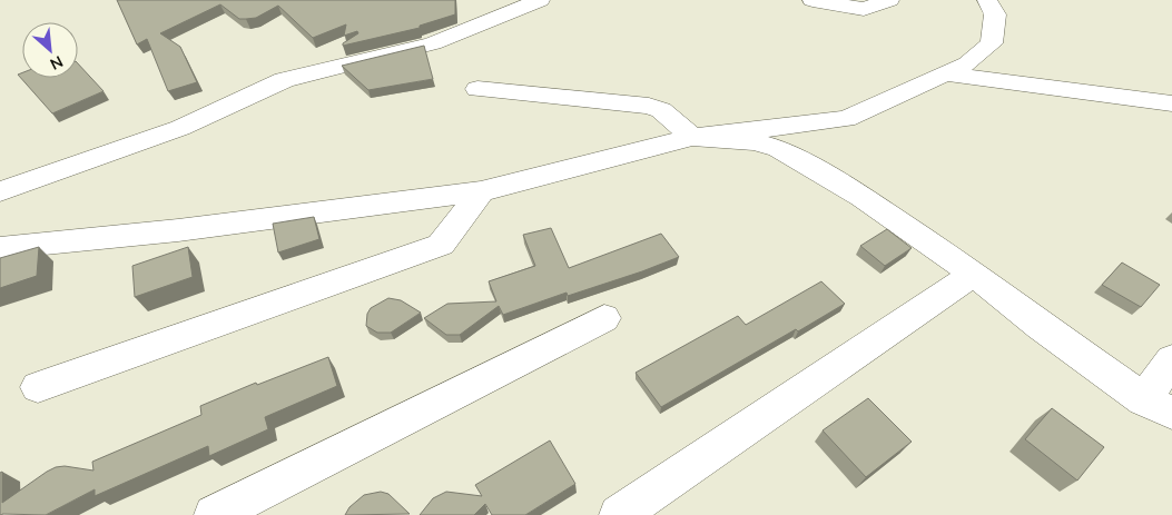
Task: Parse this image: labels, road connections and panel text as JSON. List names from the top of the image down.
{
  "north": "bottom right"
}
